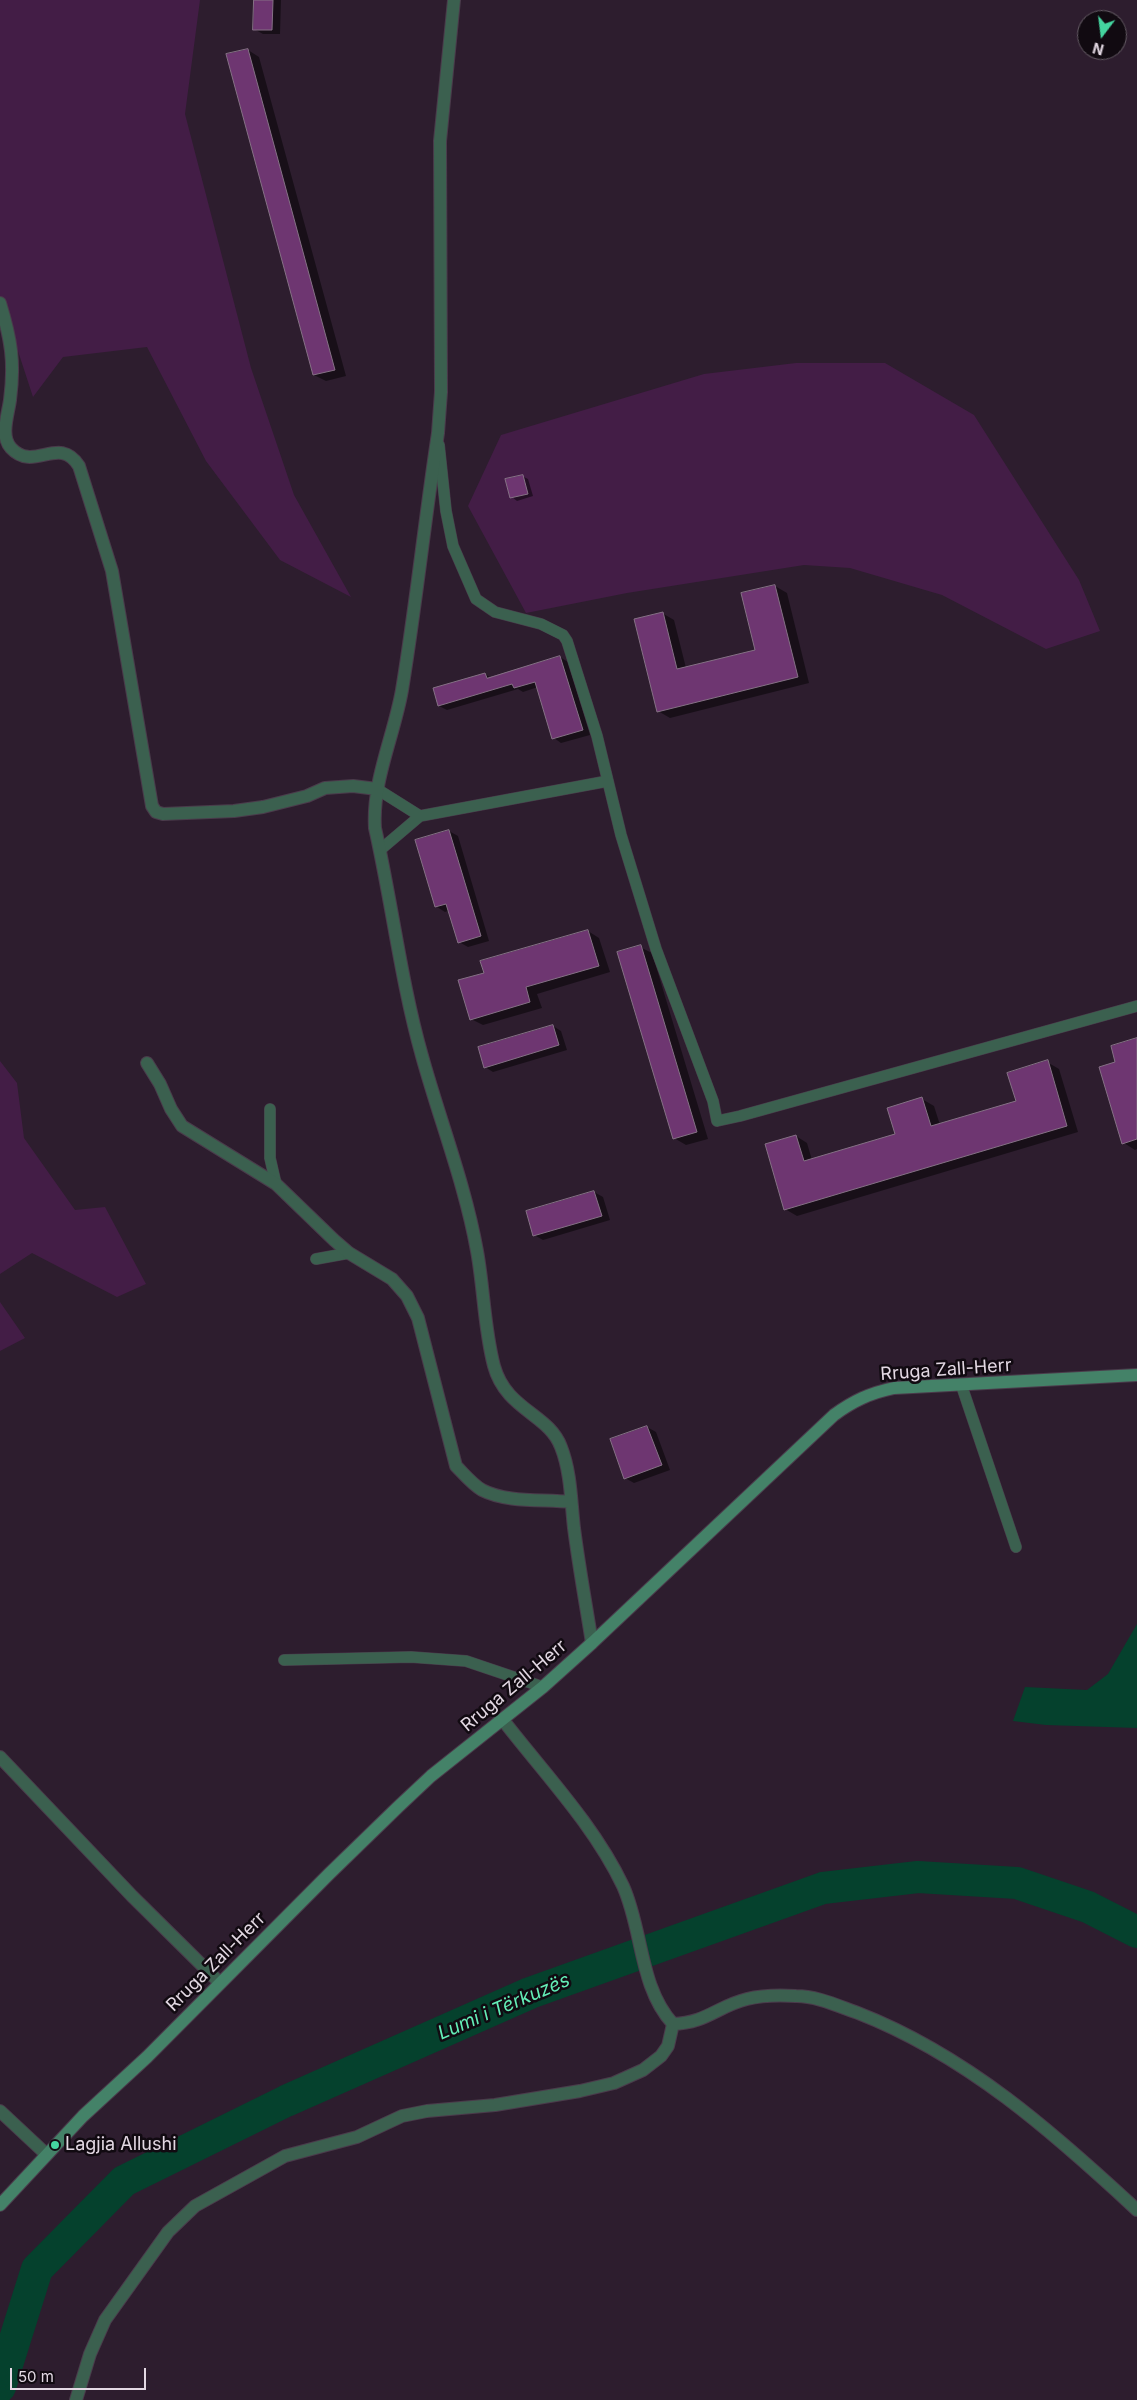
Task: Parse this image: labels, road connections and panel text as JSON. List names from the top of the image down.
{
  "streets": {
    "main road": ["Rruga Zall-Herr"]
  },
  "water": ["Lumi i Tërkuzës"],
  "places": ["Lagjia Allushi"],
  "scale_bar": "50 m",
  "north": "bottom"
}
